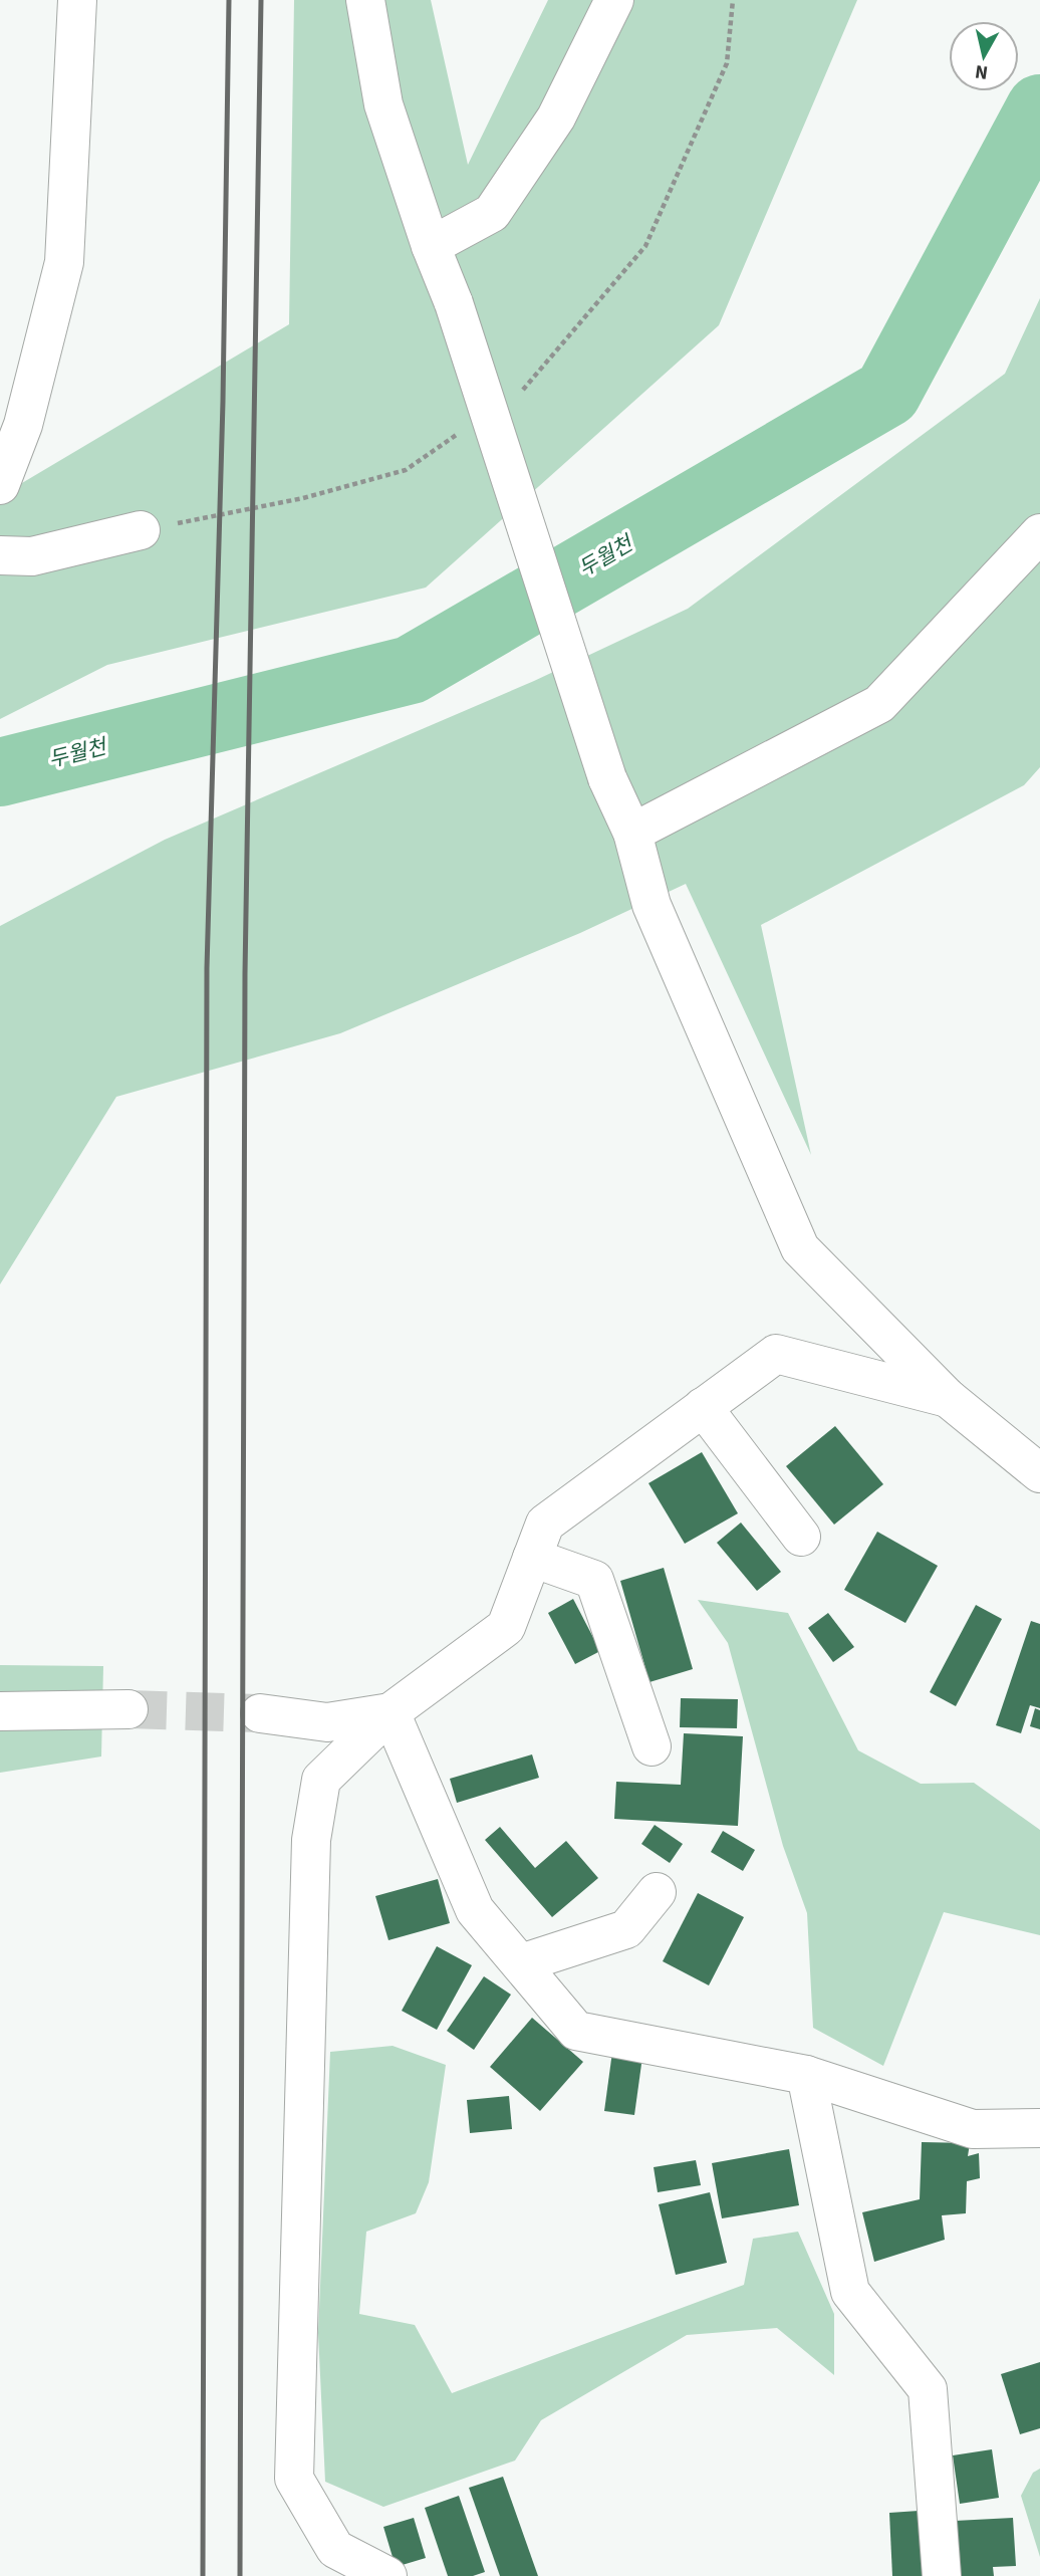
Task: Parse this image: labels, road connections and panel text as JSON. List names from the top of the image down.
{
  "water": ["두월천"],
  "north": "bottom"
}
